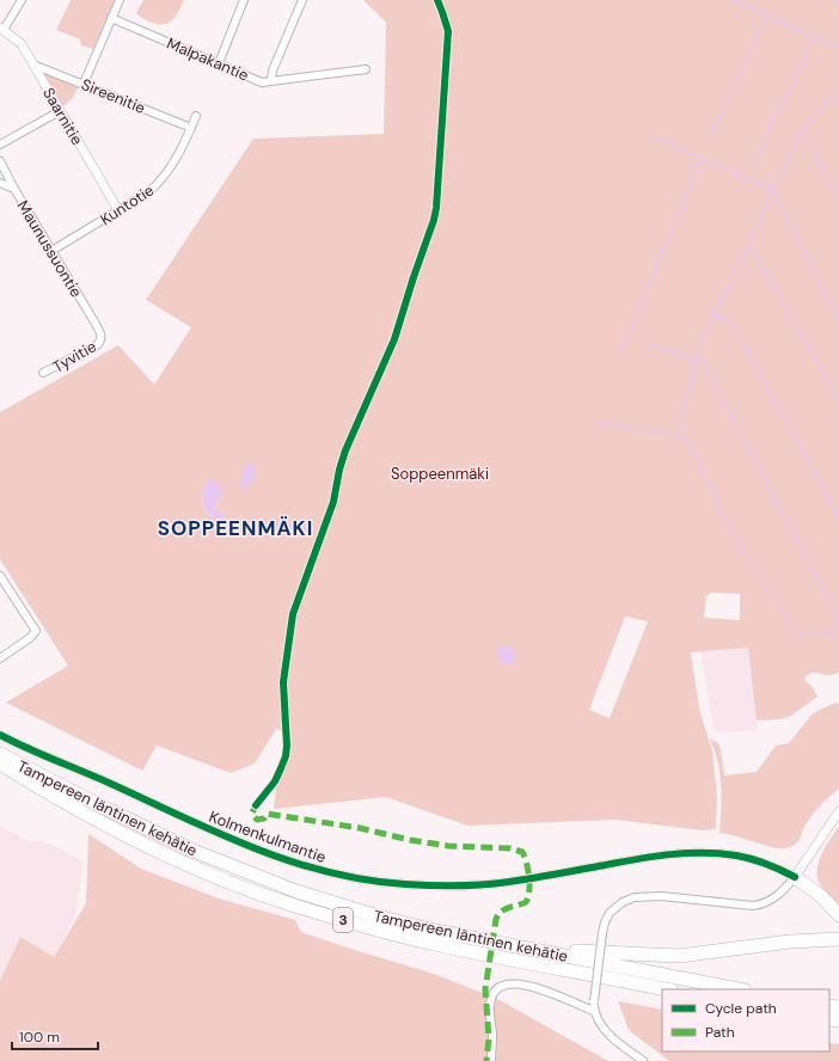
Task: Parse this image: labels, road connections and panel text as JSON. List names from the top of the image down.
{
  "streets": {
    "highway": ["Tampereen läntinen kehätie", "3"],
    "street": [
      "Malpakantie",
      "Sireenitie",
      "Saarnitie",
      "Kuntotie",
      "Maunussuontie",
      "Tyvitie",
      "Kolmenkulmantie"
    ]
  },
  "crossings": [
    ["Sireenitie", "Saarnitie"],
    ["Sireenitie", "Kuntotie"],
    ["Saarnitie", "Kuntotie"],
    ["Kuntotie", "Maunussuontie"],
    ["Maunussuontie", "Tyvitie"]
  ],
  "districts": ["SOPPEENMÄKI"],
  "parks": ["Soppeenmäki"],
  "legend": ["Cycle path", "Path"],
  "scale_bar": "100 m"
}
